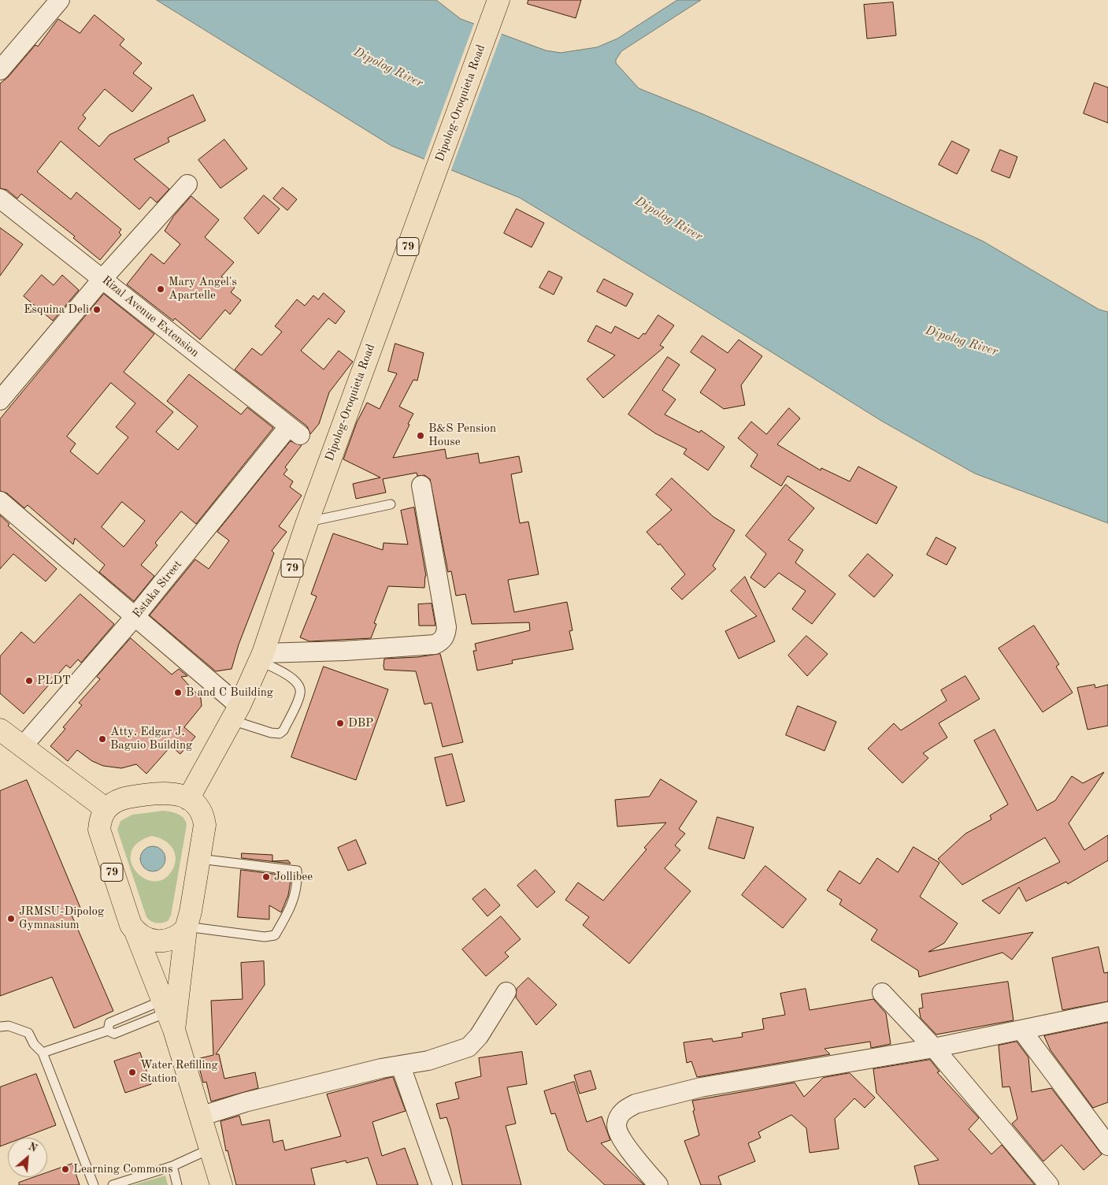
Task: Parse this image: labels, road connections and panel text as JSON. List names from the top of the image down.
{
  "streets": {
    "main road": ["Dipolog-Oroquieta Road", "79"],
    "street": ["Rizal Avenue Extension", "Estaka Street"]
  },
  "crossings": [
    ["Rizal Avenue Extension", "Estaka Street"]
  ],
  "water": ["Dipolog River"],
  "places": [
    "Mary Angel's Apartelle",
    "Esquina Deli",
    "B&S Pension House",
    "PLDT",
    "B and C Building",
    "DBP",
    "Atty. Edgar J. Baguio Building",
    "Jollibee",
    "JRMSU-Dipolog Gymnasium",
    "Water Refilling Station",
    "Learning Commons"
  ],
  "north": "top right"
}
